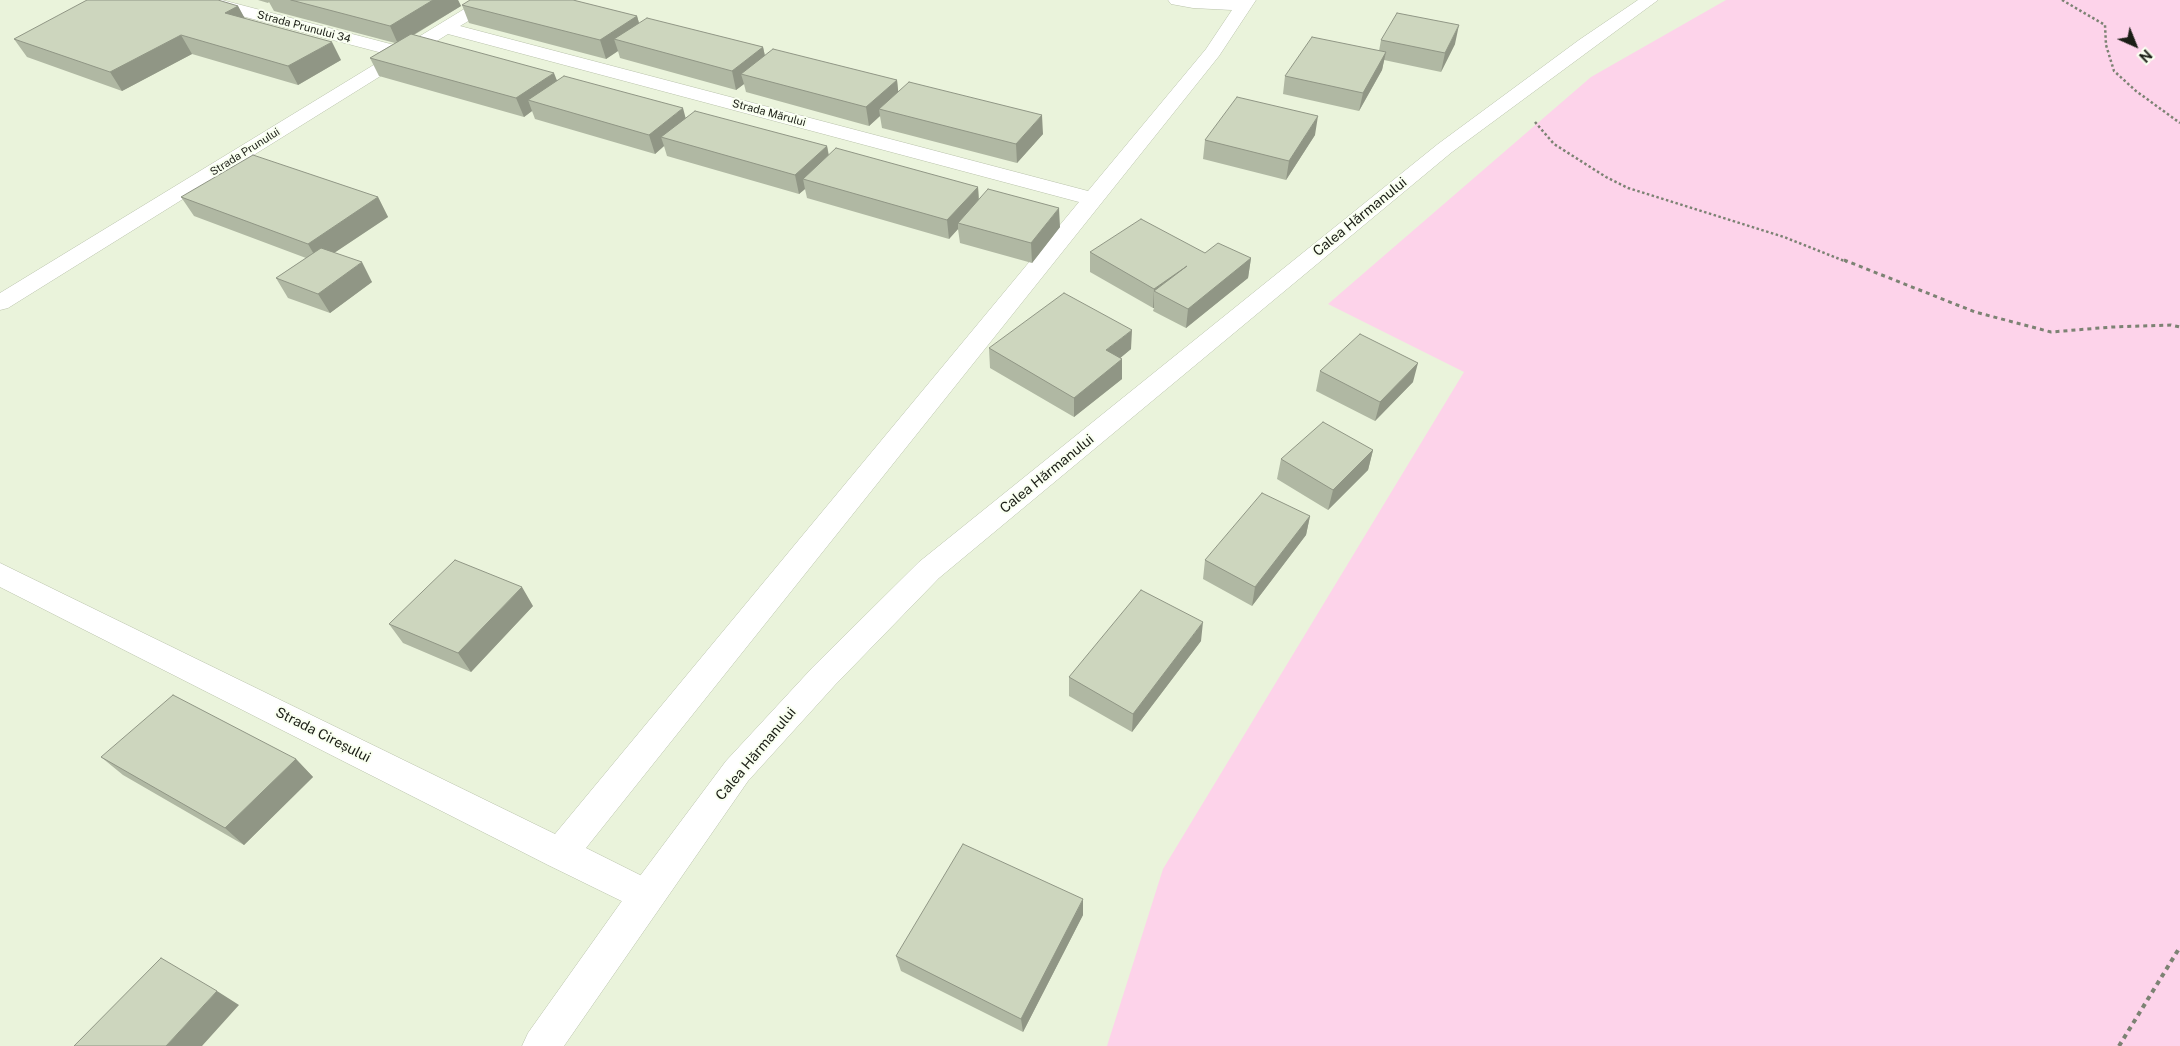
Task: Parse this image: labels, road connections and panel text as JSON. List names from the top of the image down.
{
  "streets": {
    "street": [
      "Strada Prunului 34",
      "Strada Mărului",
      "Strada Prunului",
      "Calea Hărmanului",
      "Strada Cireșului"
    ]
  },
  "crossings": [
    ["Strada Prunului 34", "Strada Prunului"],
    ["Strada Mărului", "Strada Prunului"],
    ["Calea Hărmanului", "Strada Cireșului"]
  ],
  "north": "bottom right"
}
